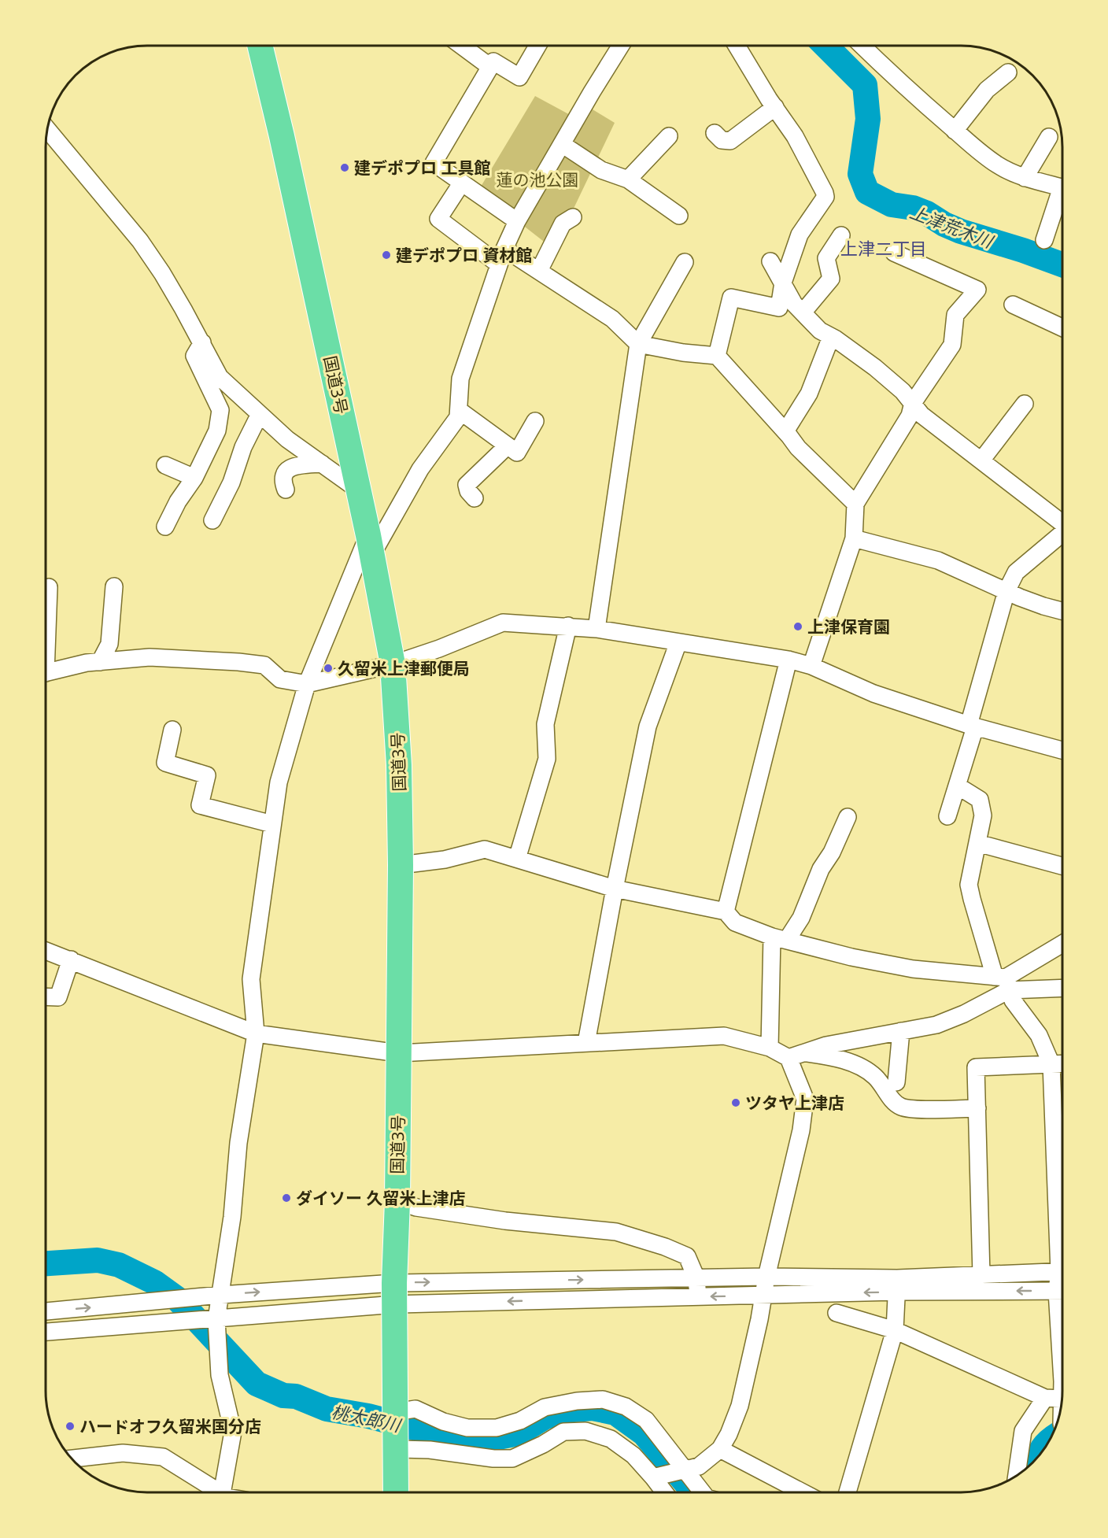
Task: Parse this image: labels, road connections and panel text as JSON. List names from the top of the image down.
{
  "streets": {
    "highway": ["国道3号"]
  },
  "districts": ["上津二丁目"],
  "water": ["上津荒木川", "桃太郎川"],
  "parks": ["蓮の池公園"],
  "places": [
    "建デポプロ 工具館",
    "建デポプロ 資材館",
    "上津保育園",
    "久留米上津郵便局",
    "ツタヤ上津店",
    "ダイソー 久留米上津店",
    "ハードオフ久留米国分店"
  ]
}
